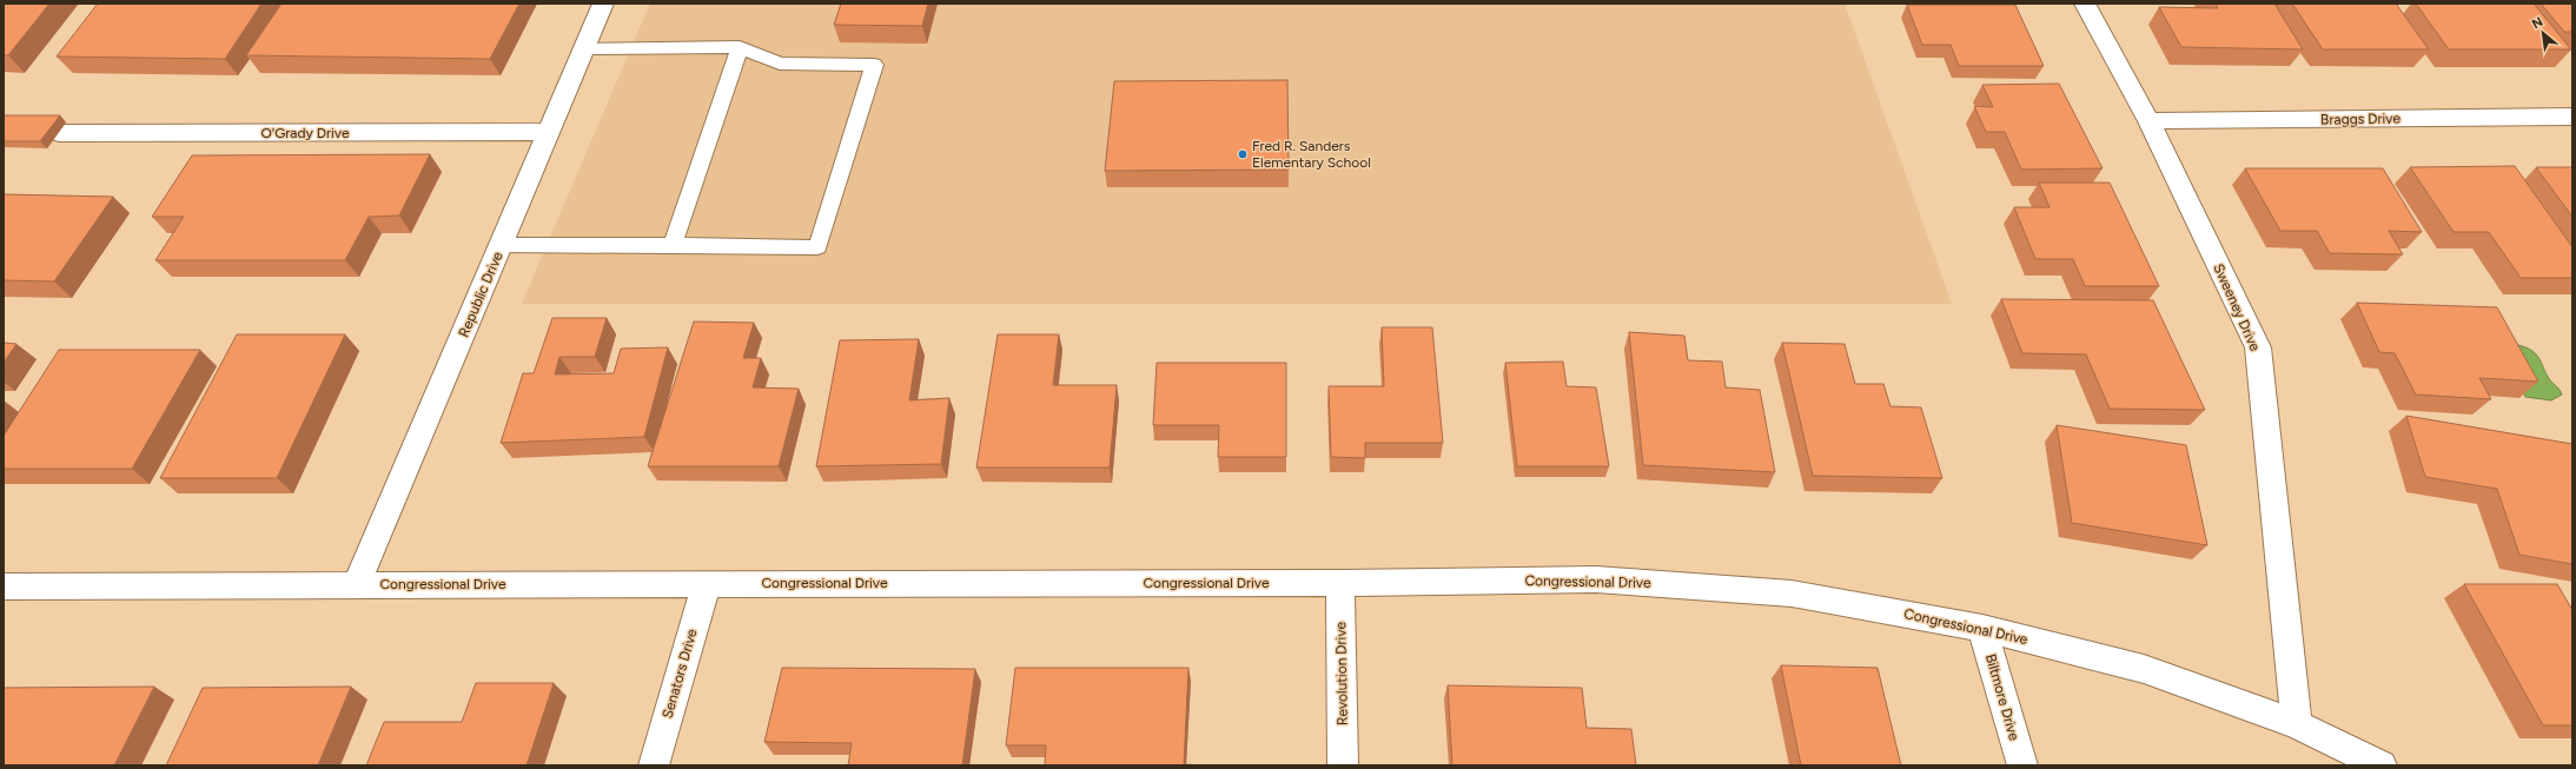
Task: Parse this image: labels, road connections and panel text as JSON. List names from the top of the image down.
{
  "streets": {
    "street": [
      "Braggs Drive",
      "O'Grady Drive",
      "Republic Drive",
      "Sweeney Drive",
      "Congressional Drive",
      "Senators Drive",
      "Revolution Drive",
      "Biltmore Drive"
    ]
  },
  "crossings": [
    ["Braggs Drive", "Sweeney Drive"],
    ["O'Grady Drive", "Republic Drive"],
    ["Republic Drive", "Congressional Drive"],
    ["Sweeney Drive", "Congressional Drive"],
    ["Congressional Drive", "Senators Drive"],
    ["Congressional Drive", "Revolution Drive"],
    ["Congressional Drive", "Biltmore Drive"]
  ],
  "places": ["Fred R. Sanders Elementary School"],
  "north": "top left"
}
